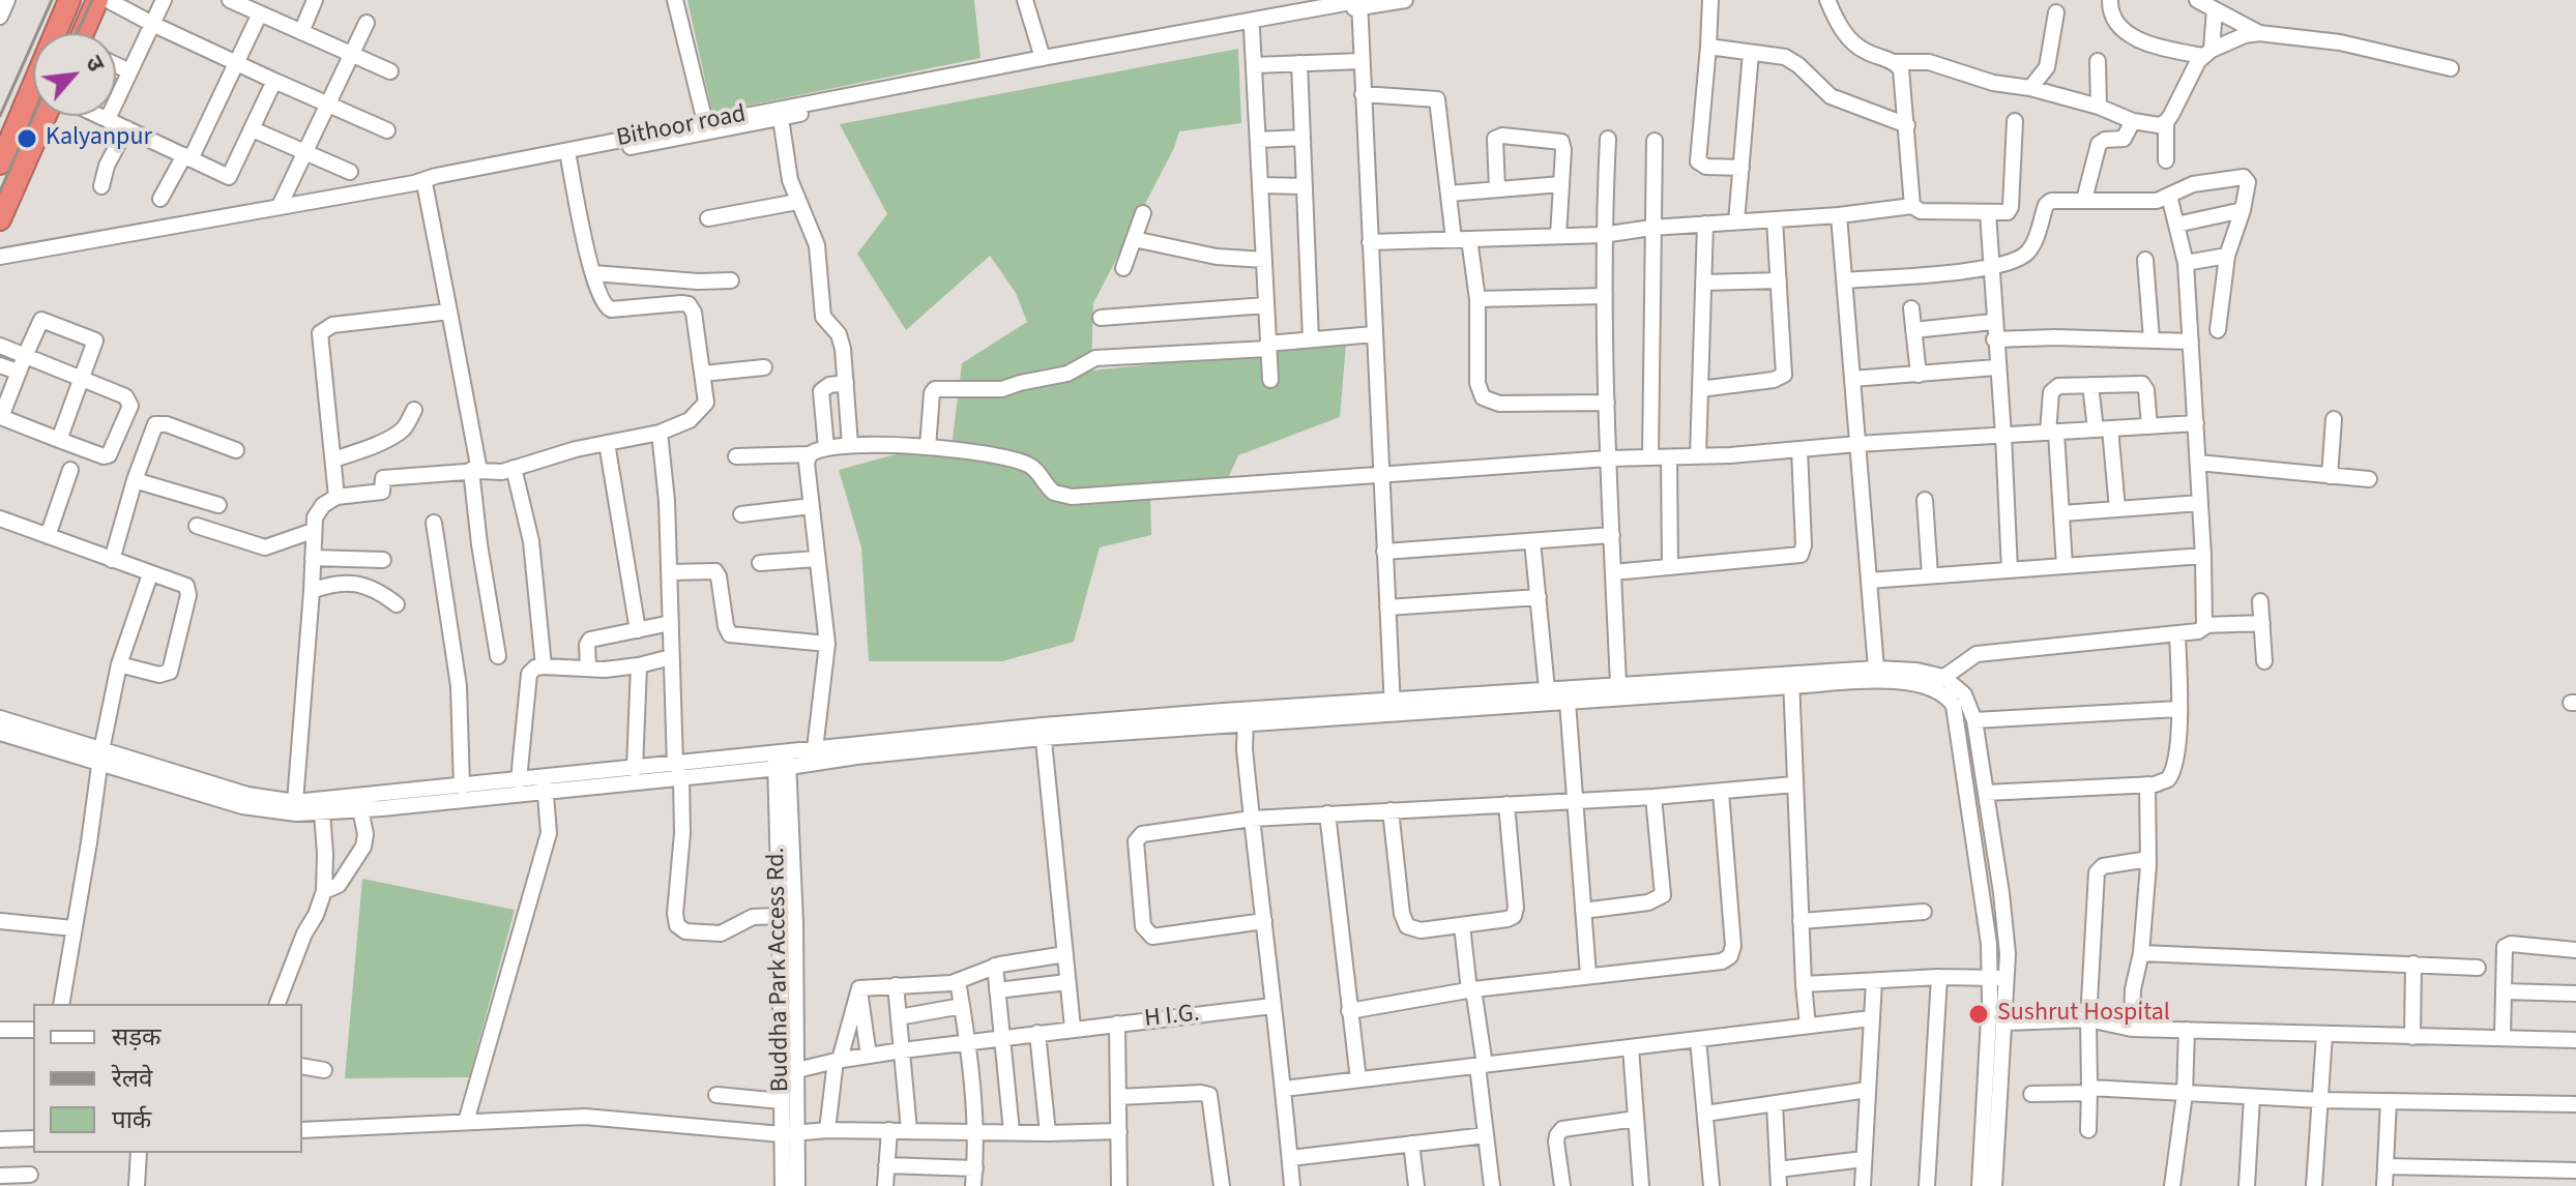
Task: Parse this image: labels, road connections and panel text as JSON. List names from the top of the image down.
{
  "streets": {
    "street": ["Bithoor road", "Buddha Park Access Rd.", "H I.G."]
  },
  "crossings": [
    ["Buddha Park Access Rd.", "H I.G."]
  ],
  "places": ["Kalyanpur", "Sushrut Hospital"],
  "legend": ["सड़क", "रेलवे", "पार्क"],
  "north": "top right"
}
